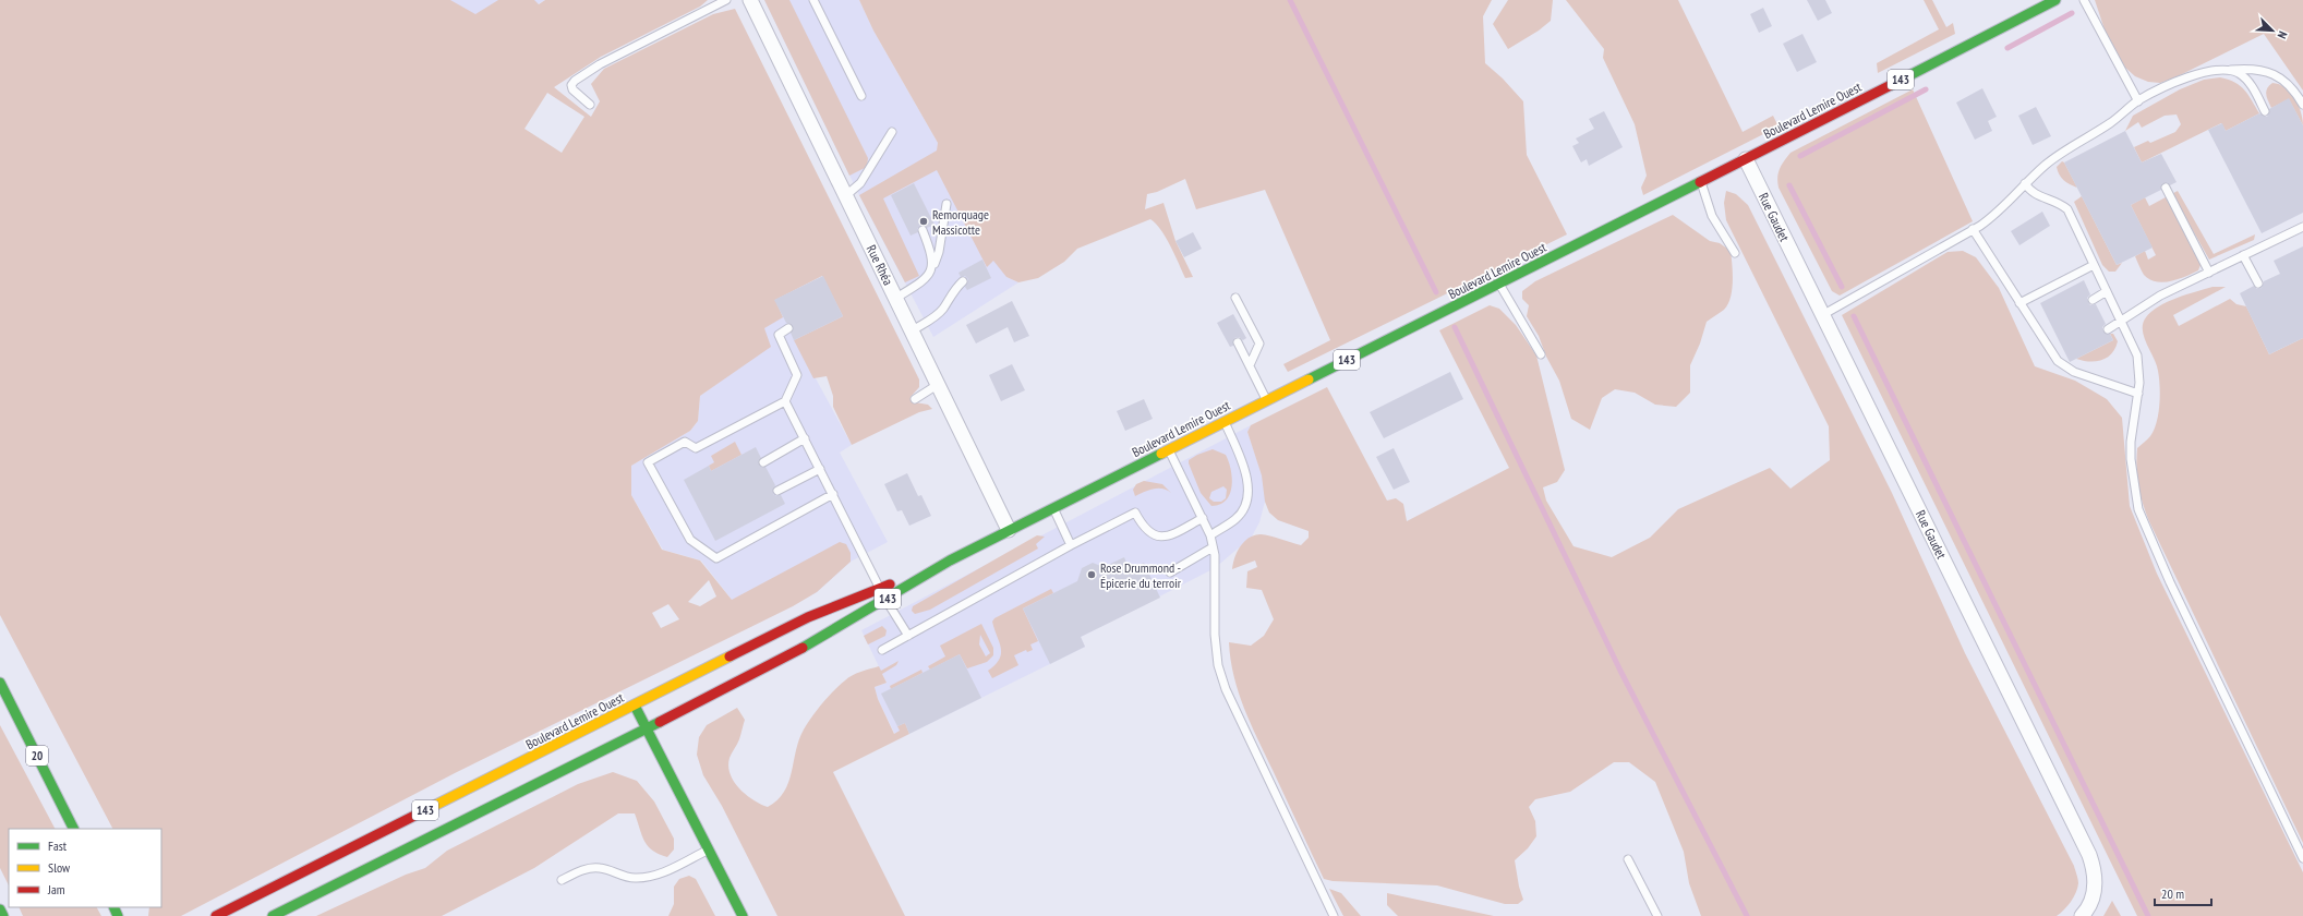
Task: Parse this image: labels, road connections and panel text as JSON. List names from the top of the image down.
{
  "streets": {
    "main road": ["143", "Boulevard Lemire Ouest", "20"],
    "street": ["Rue Gaudet", "Rue Rhéa"]
  },
  "crossings": [
    ["Boulevard Lemire Ouest", "Rue Gaudet"],
    ["Boulevard Lemire Ouest", "Rue Rhéa"]
  ],
  "places": ["Remorquage Massicotte", "Rose Drummond - Épicerie du terroir"],
  "legend": ["Fast", "Slow", "Jam"],
  "scale_bar": "20 m",
  "north": "bottom right"
}
